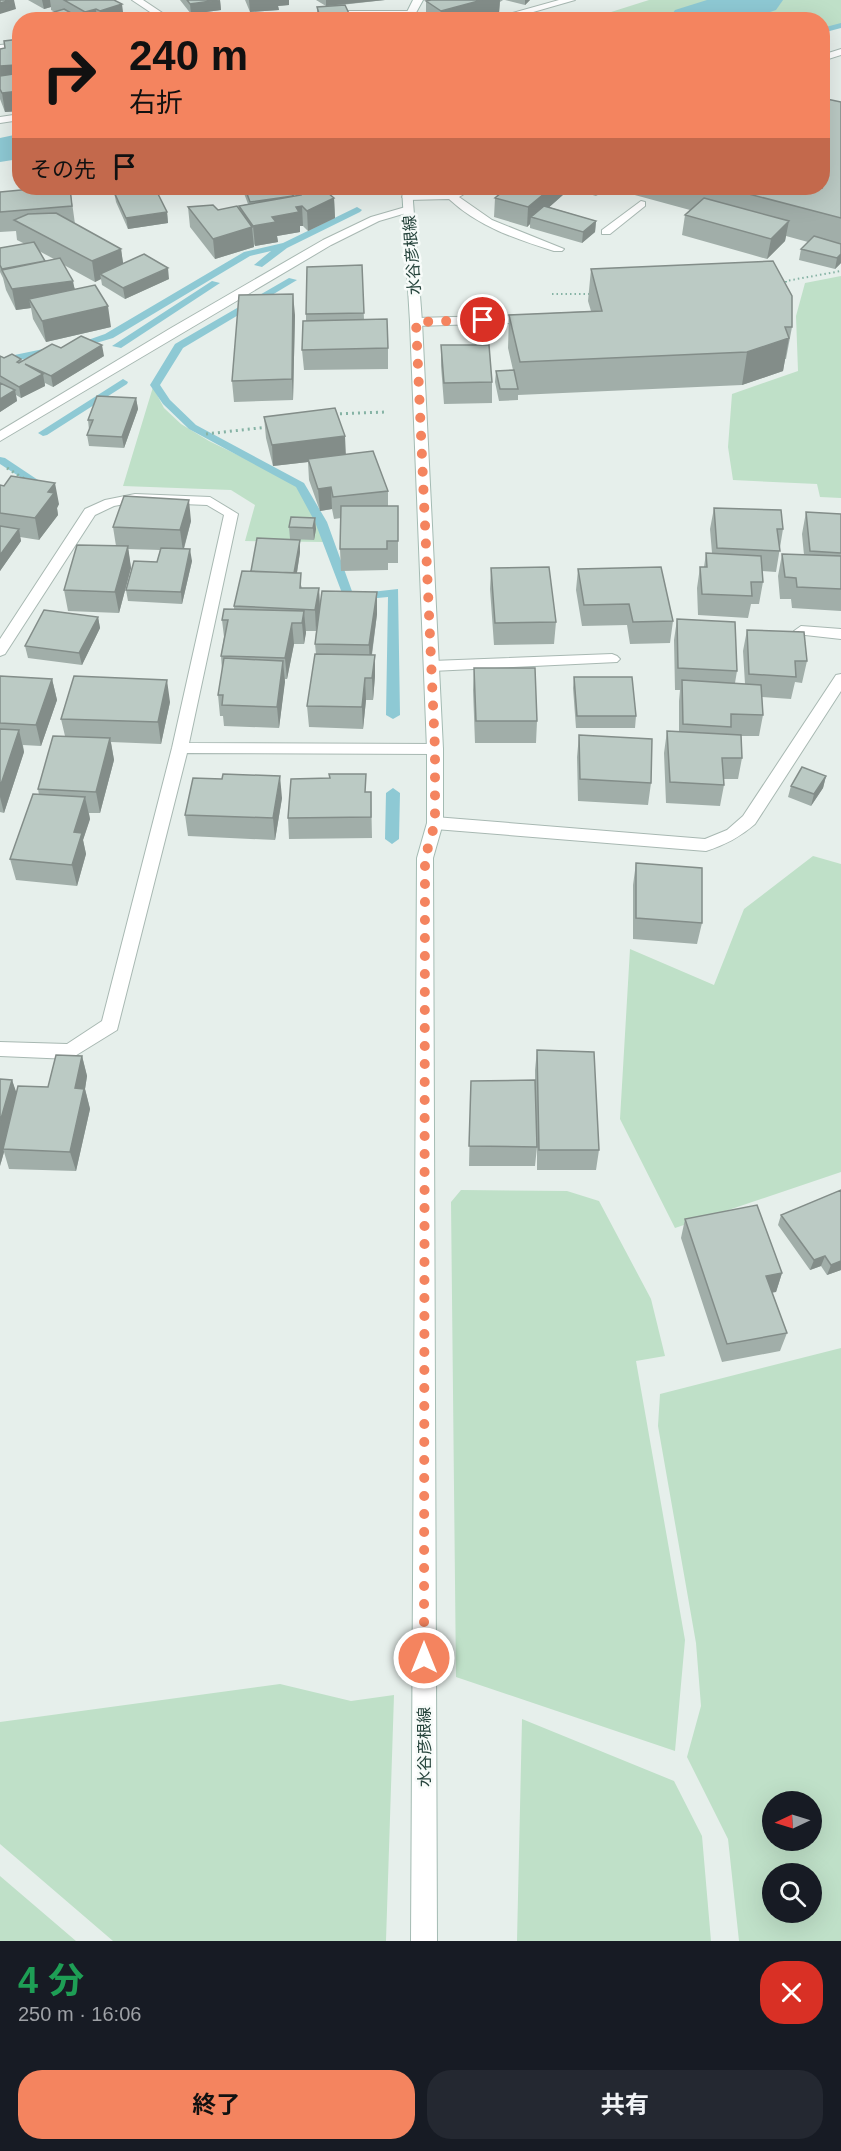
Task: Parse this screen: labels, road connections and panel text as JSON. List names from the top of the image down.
{
  "streets": {
    "street": ["水谷彦根線"]
  },
  "north": "left",
  "page": {
    "turn": ["240 m", "右折"],
    "then": "その先",
    "heading": ["4 分", "250 m · 16:06"],
    "buttons": ["終了", "共有"]
  }
}
